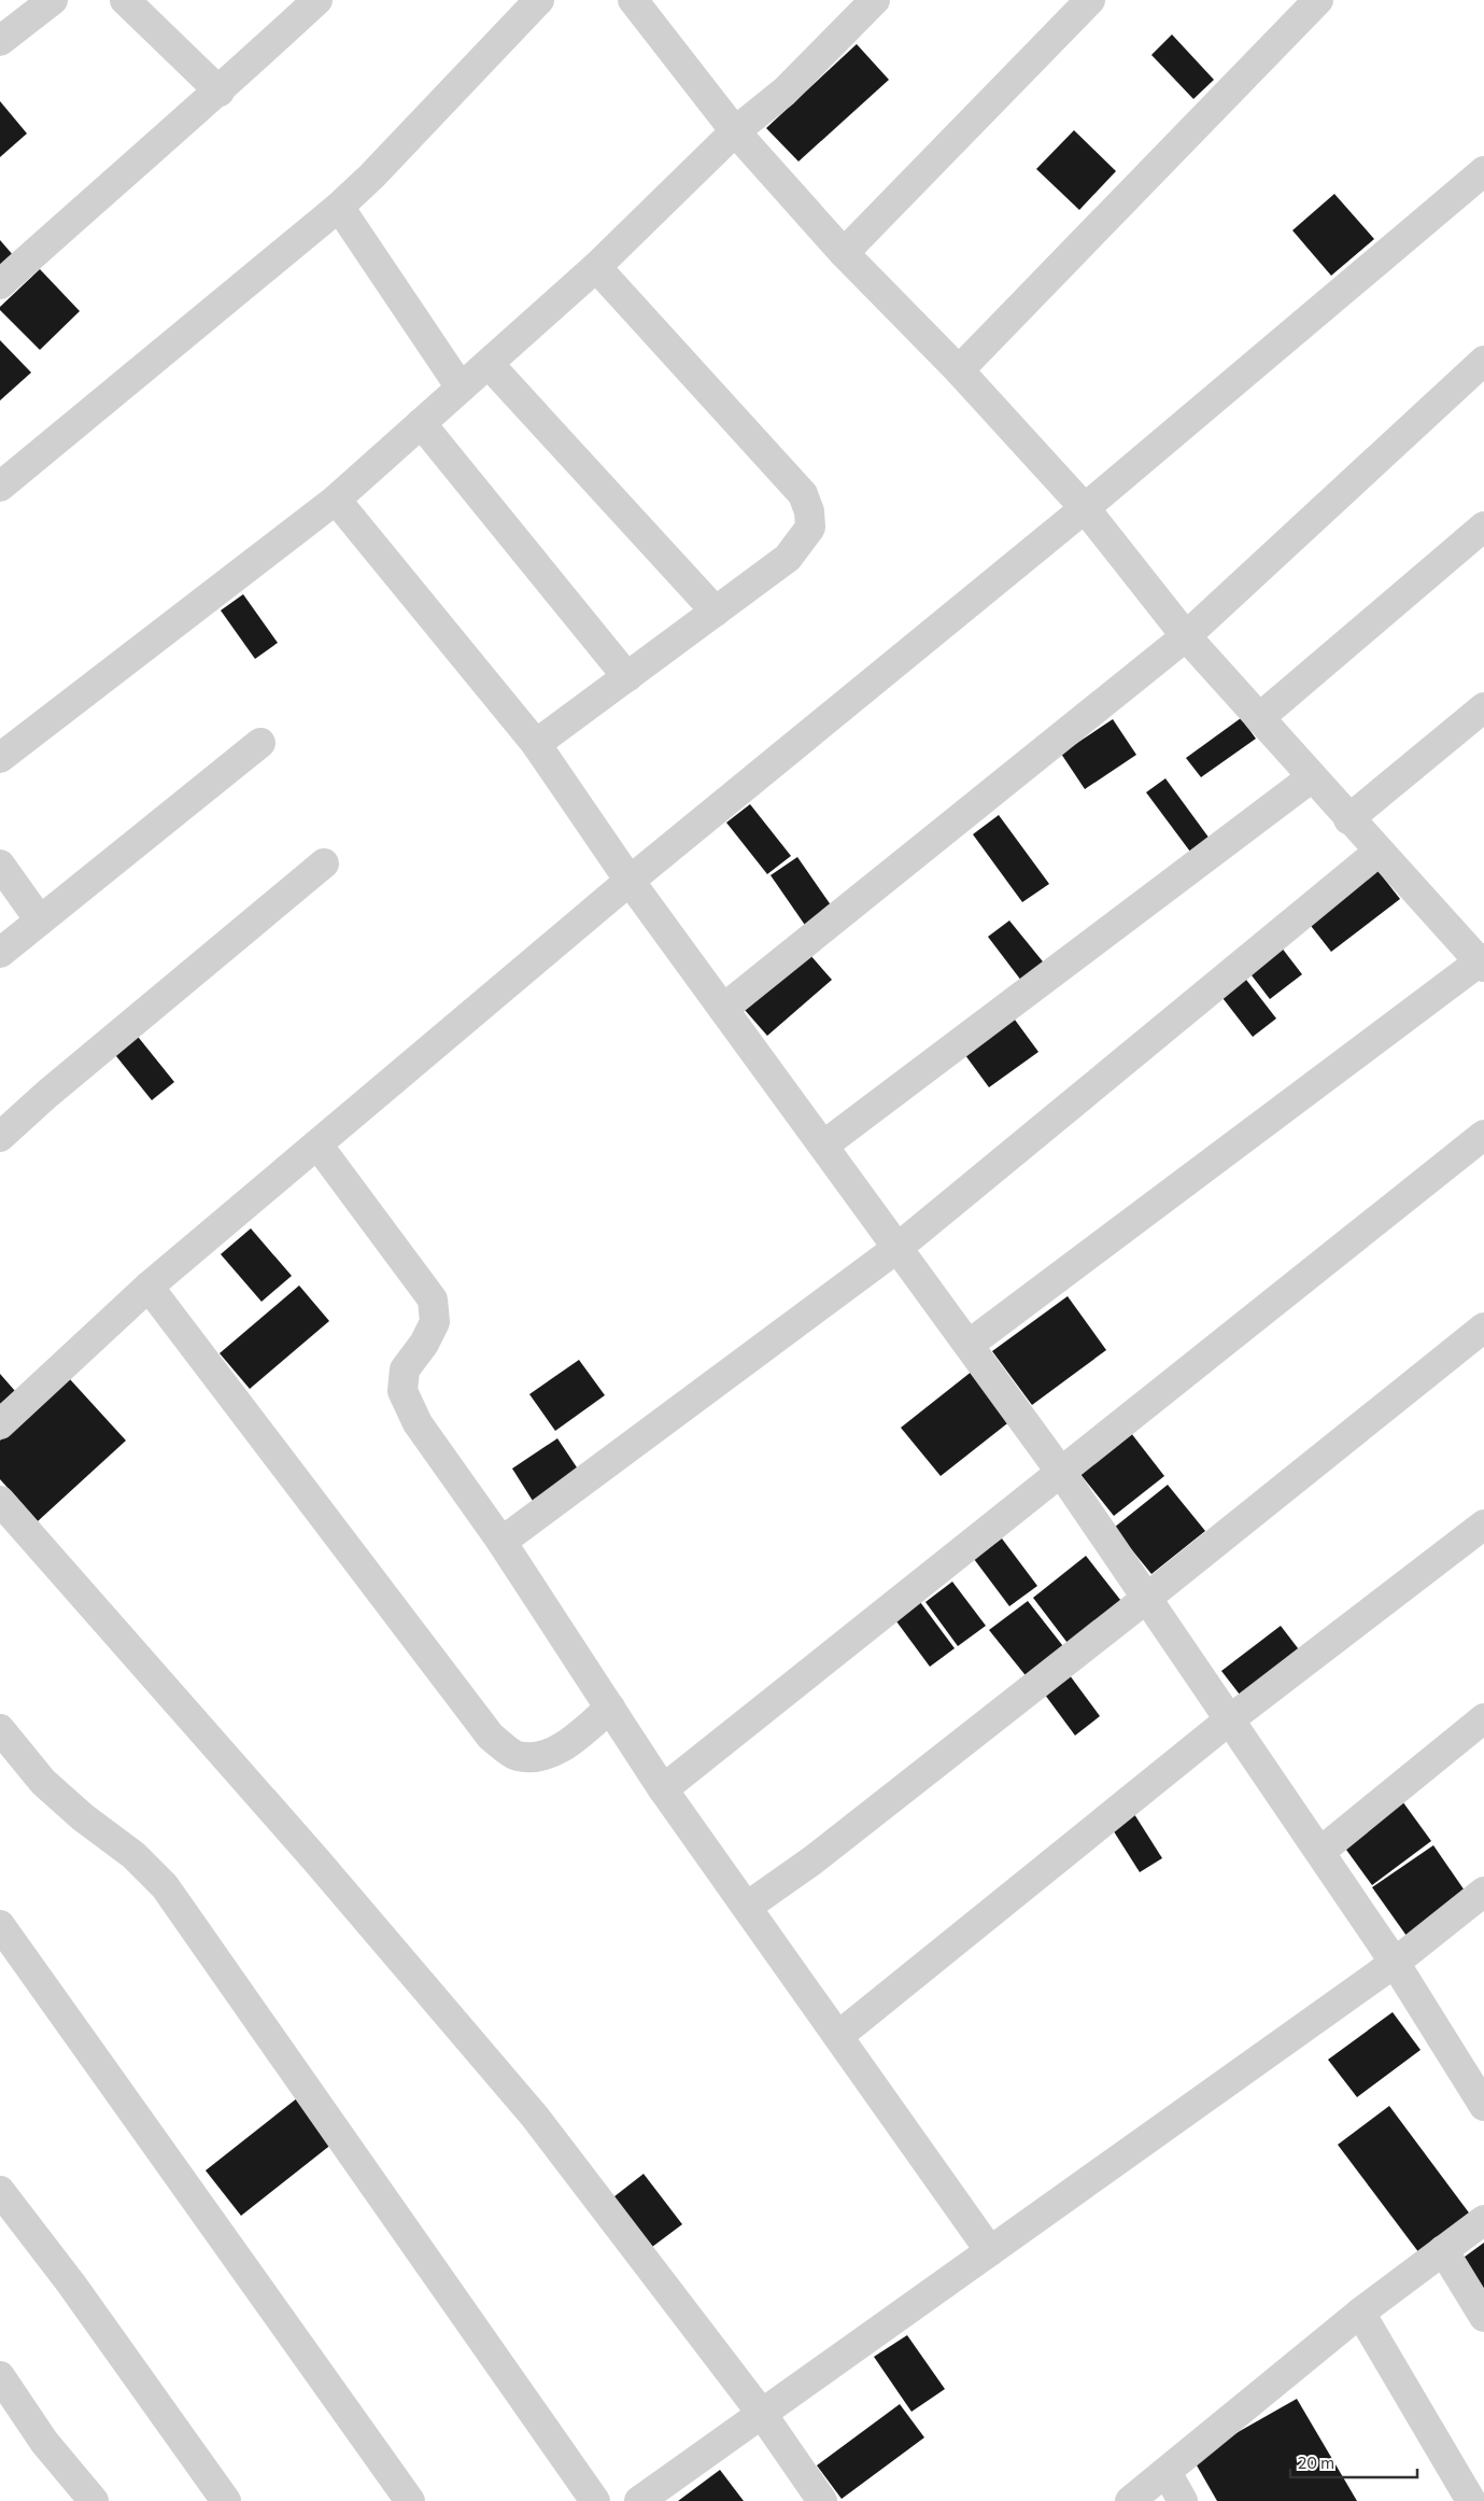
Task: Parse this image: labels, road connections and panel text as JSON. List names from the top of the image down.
{
  "scale_bar": "20 m"
}
